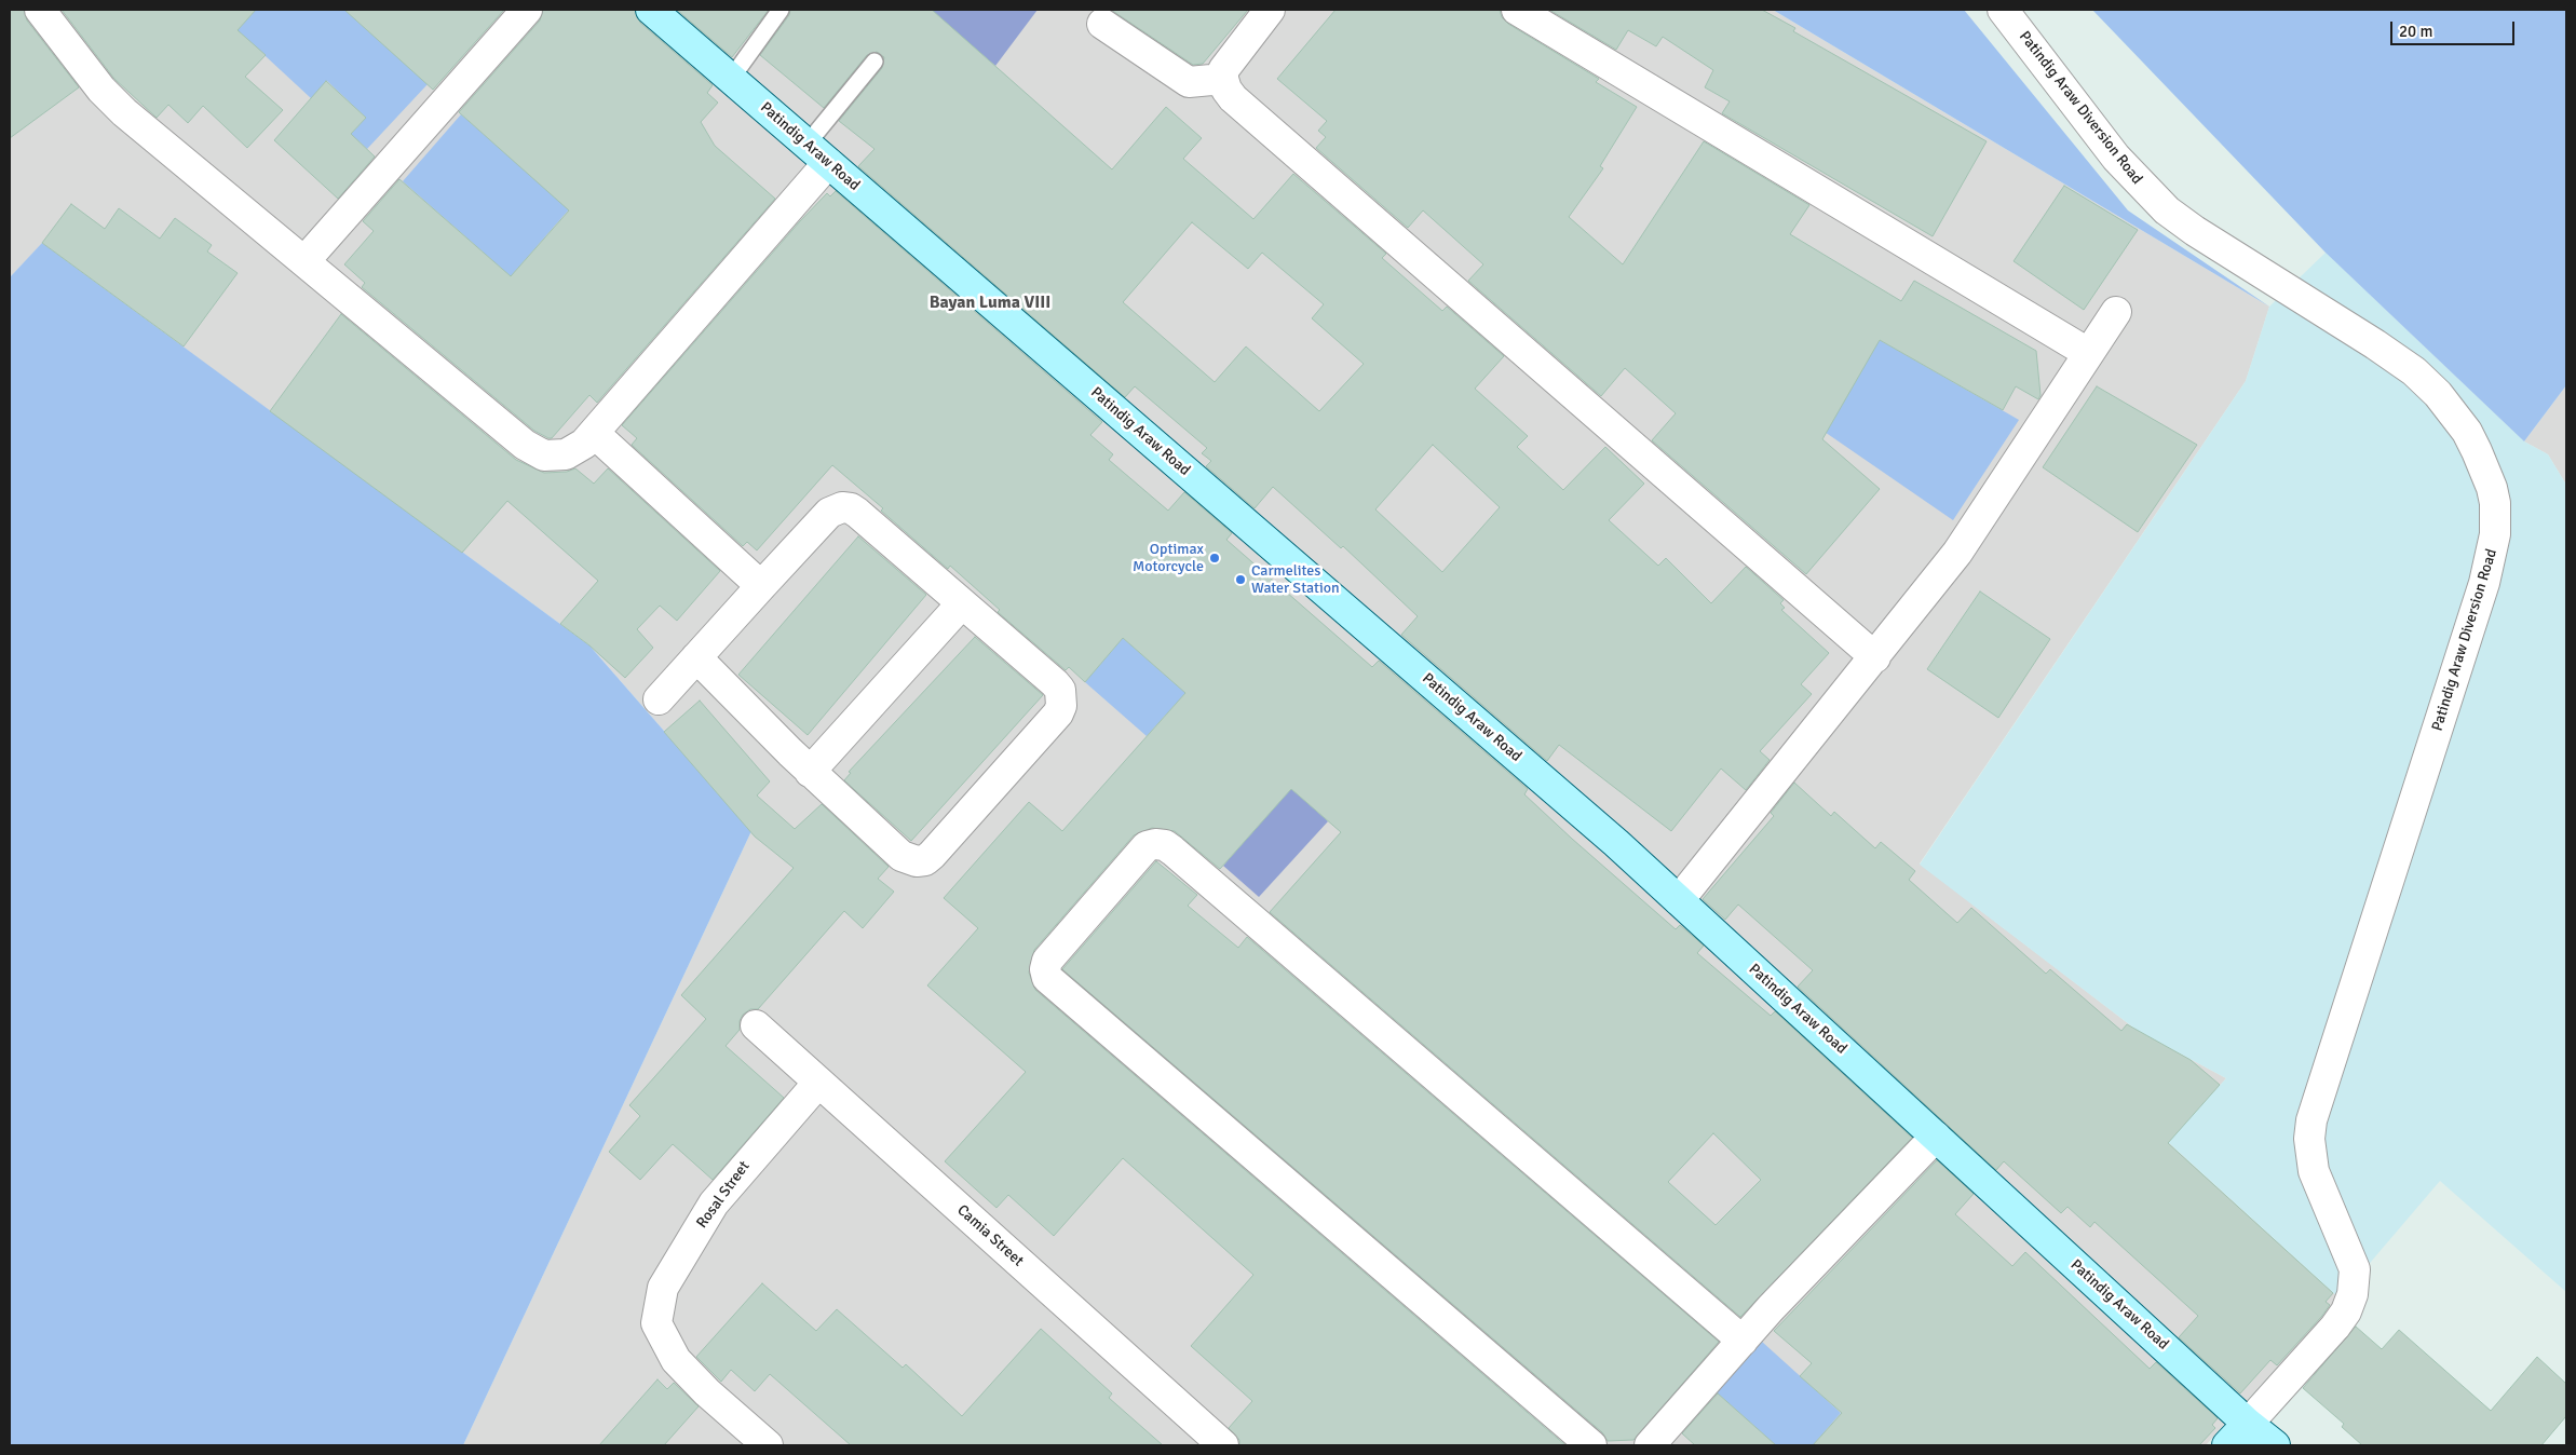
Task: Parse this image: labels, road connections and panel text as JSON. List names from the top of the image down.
{
  "streets": {
    "main road": ["Patindig Araw Road"],
    "street": ["Patindig Araw Diversion Road", "Rosal Street", "Camia Street"]
  },
  "crossings": [
    ["Patindig Araw Diversion Road", "Patindig Araw Road"],
    ["Rosal Street", "Camia Street"]
  ],
  "districts": ["Bayan Luma VIII"],
  "places": ["Optimax Motorcycle", "Carmelites Water Station"],
  "scale_bar": "20 m"
}
